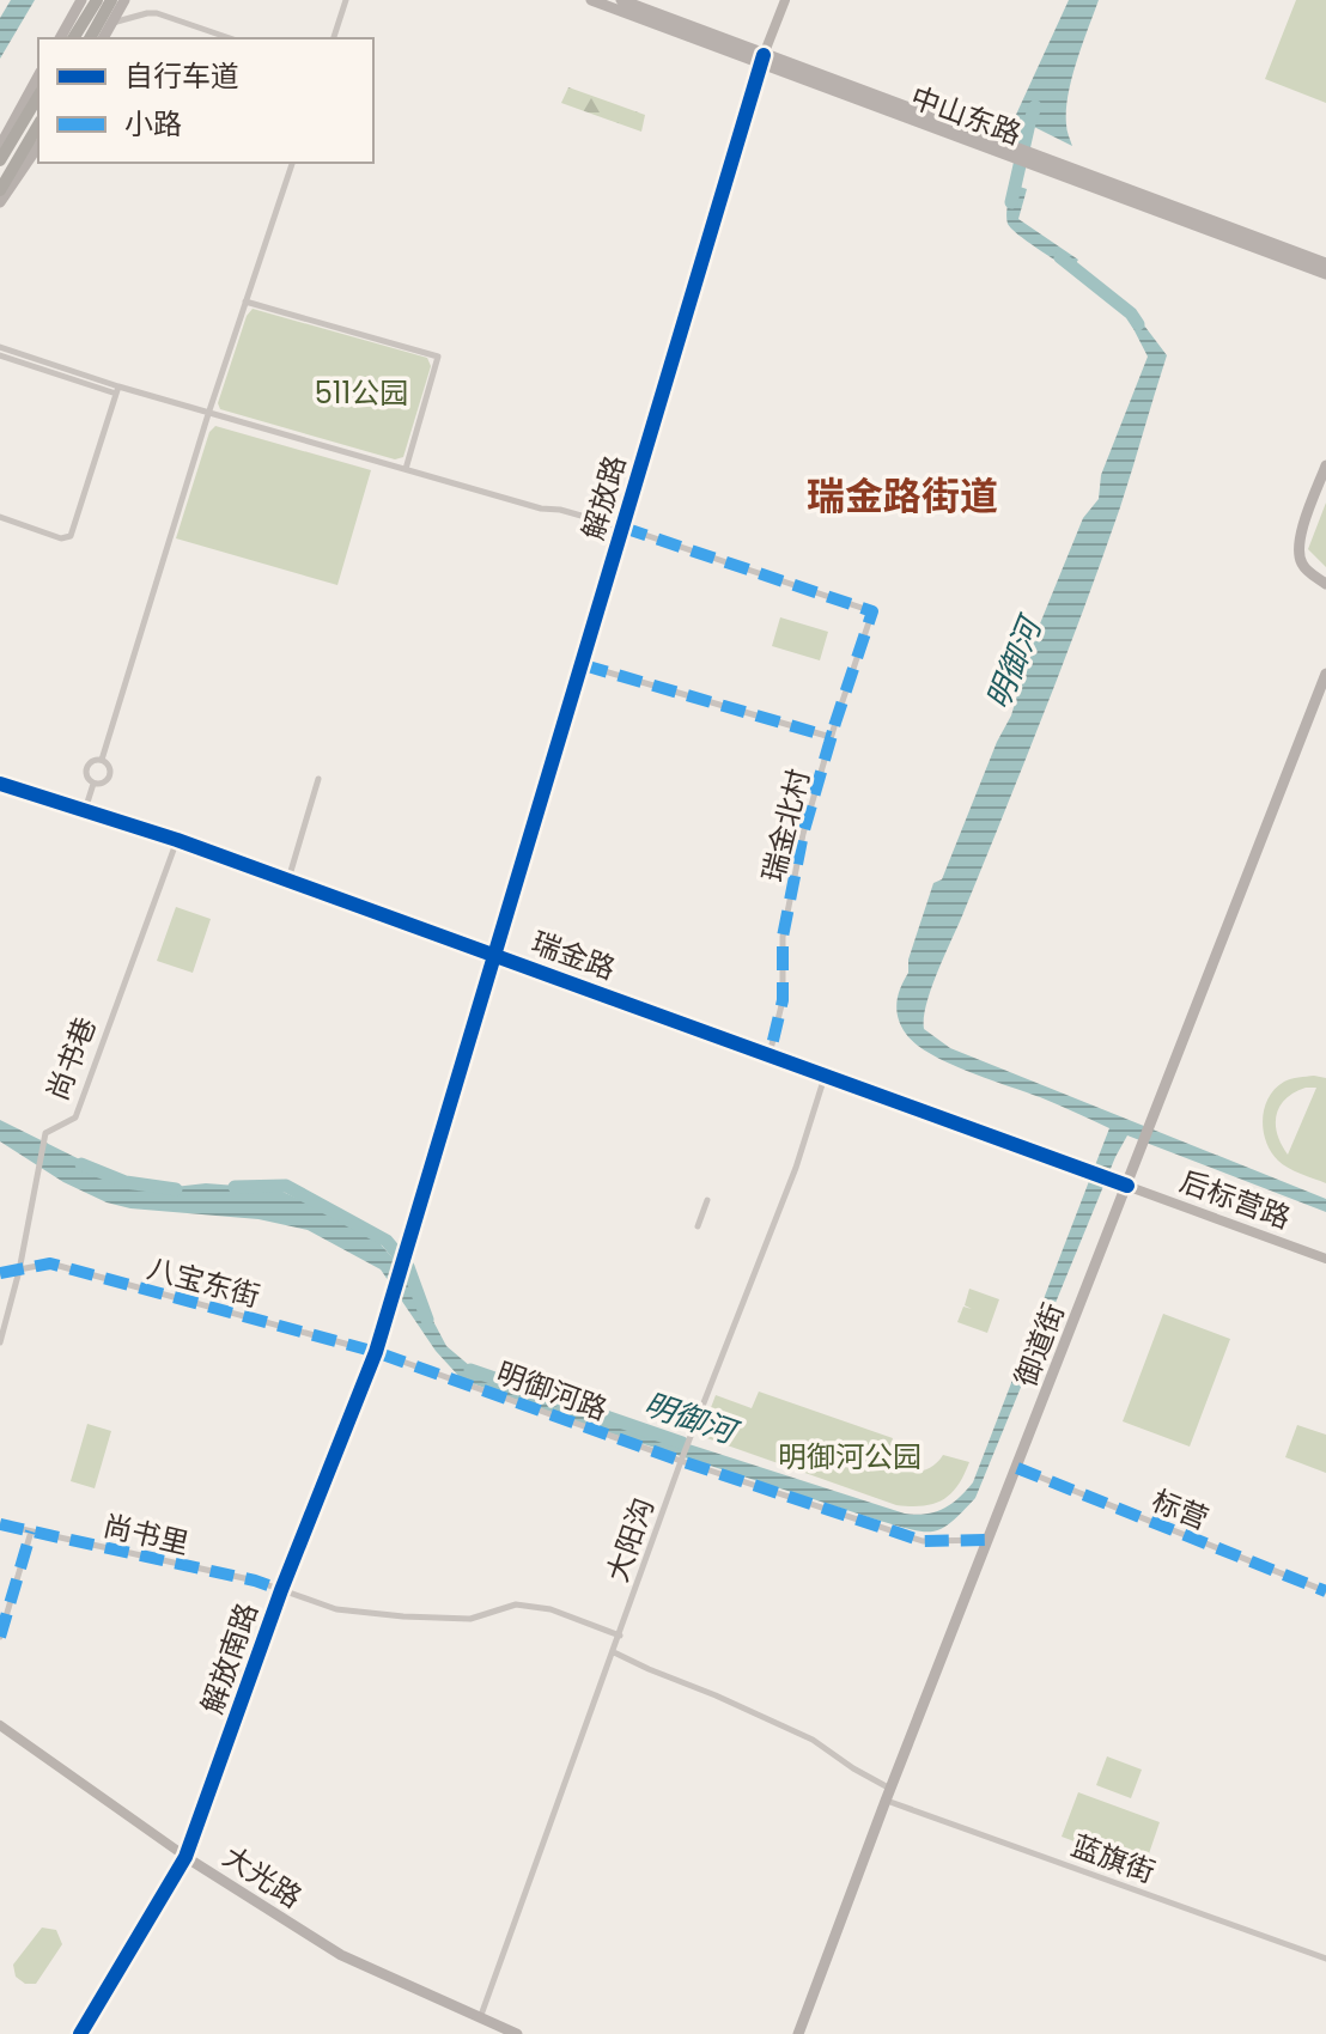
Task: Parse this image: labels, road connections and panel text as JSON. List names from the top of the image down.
{
  "streets": {
    "main road": ["中山东路", "御道街"],
    "street": [
      "解放路",
      "瑞金北村",
      "瑞金路",
      "尚书巷",
      "后标营路",
      "八宝东街",
      "明御河路",
      "标营",
      "尚书里",
      "大阳沟",
      "解放南路",
      "蓝旗街",
      "大光路"
    ]
  },
  "crossings": [
    ["中山东路", "解放路"],
    ["解放路", "瑞金北村"],
    ["解放路", "瑞金路"],
    ["瑞金北村", "瑞金路"],
    ["瑞金路", "尚书巷"],
    ["瑞金路", "后标营路"],
    ["瑞金路", "御道街"],
    ["瑞金路", "大阳沟"],
    ["尚书巷", "八宝东街"],
    ["后标营路", "御道街"],
    ["八宝东街", "明御河路"],
    ["八宝东街", "解放南路"],
    ["御道街", "明御河路"],
    ["御道街", "标营"],
    ["御道街", "蓝旗街"],
    ["明御河路", "大阳沟"],
    ["明御河路", "解放南路"],
    ["尚书里", "大阳沟"],
    ["尚书里", "解放南路"],
    ["大阳沟", "蓝旗街"],
    ["大阳沟", "大光路"],
    ["解放南路", "大光路"]
  ],
  "districts": ["瑞金路街道"],
  "water": ["明御河"],
  "parks": ["511公园", "明御河公园"],
  "legend": ["自行车道", "小路"]
}
